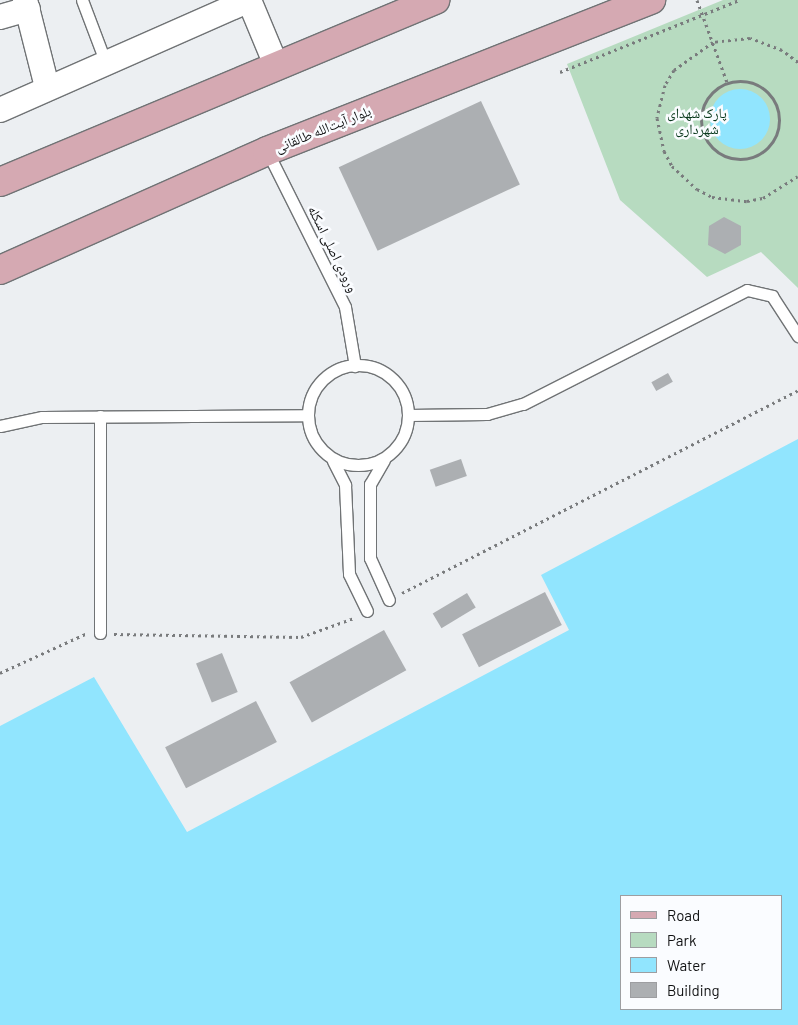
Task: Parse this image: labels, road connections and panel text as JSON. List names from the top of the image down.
{
  "streets": {
    "main road": ["بلوار آیت‌الله طالقانی"],
    "lane": ["ورودی اصلی اسکله"]
  },
  "crossings": [
    ["بلوار آیت‌الله طالقانی", "ورودی اصلی اسکله"]
  ],
  "parks": ["پارک شهدای شهرداری"],
  "legend": [
    "Road",
    "Park",
    "Water",
    "Building"
  ]
}
